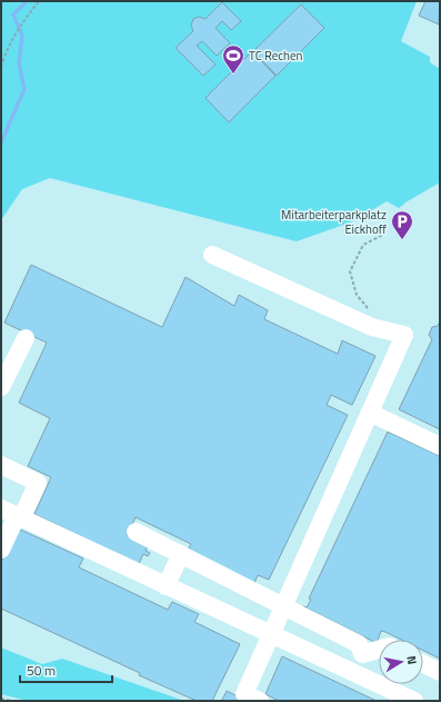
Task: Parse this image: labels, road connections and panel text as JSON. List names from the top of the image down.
{
  "places": {
    "sports": ["TC Rechen"],
    "parking": ["Mitarbeiterparkplatz Eickhoff"]
  },
  "scale_bar": "50 m",
  "north": "right"
}
